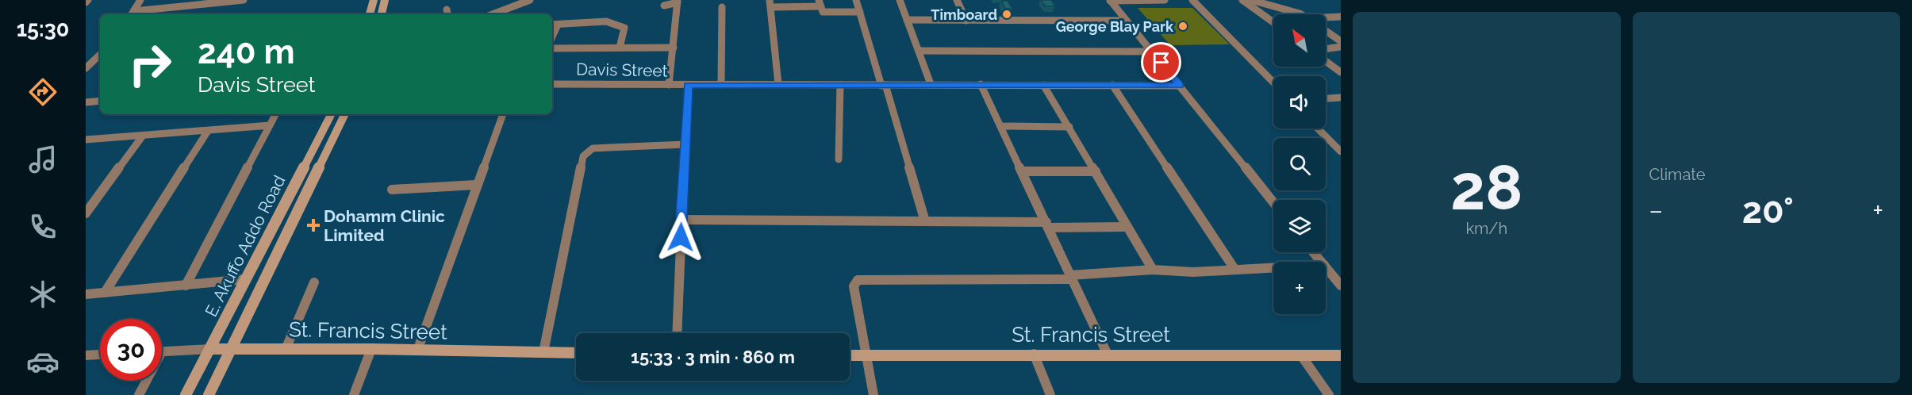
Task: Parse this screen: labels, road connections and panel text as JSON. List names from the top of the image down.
{
  "streets": {
    "main road": ["E. Akuffo Addo Road", "St. Francis Street"],
    "street": ["Davis Street"]
  },
  "crossings": [
    ["E. Akuffo Addo Road", "St. Francis Street"]
  ],
  "places": {
    "other": ["Timboard", "George Blay Park"],
    "health": ["Dohamm Clinic Limited"]
  },
  "north": "top left",
  "page": {
    "tabs": "15:30",
    "tile": [
      ["28", "km/h"],
      "Climate"
    ],
    "map_buttons": "+",
    "turn": ["240 m", "Davis Street"],
    "heat": ["−", "20°", "+"],
    "limit": "30",
    "trip": "15:33 · 3 min · 860 m"
  }
}
